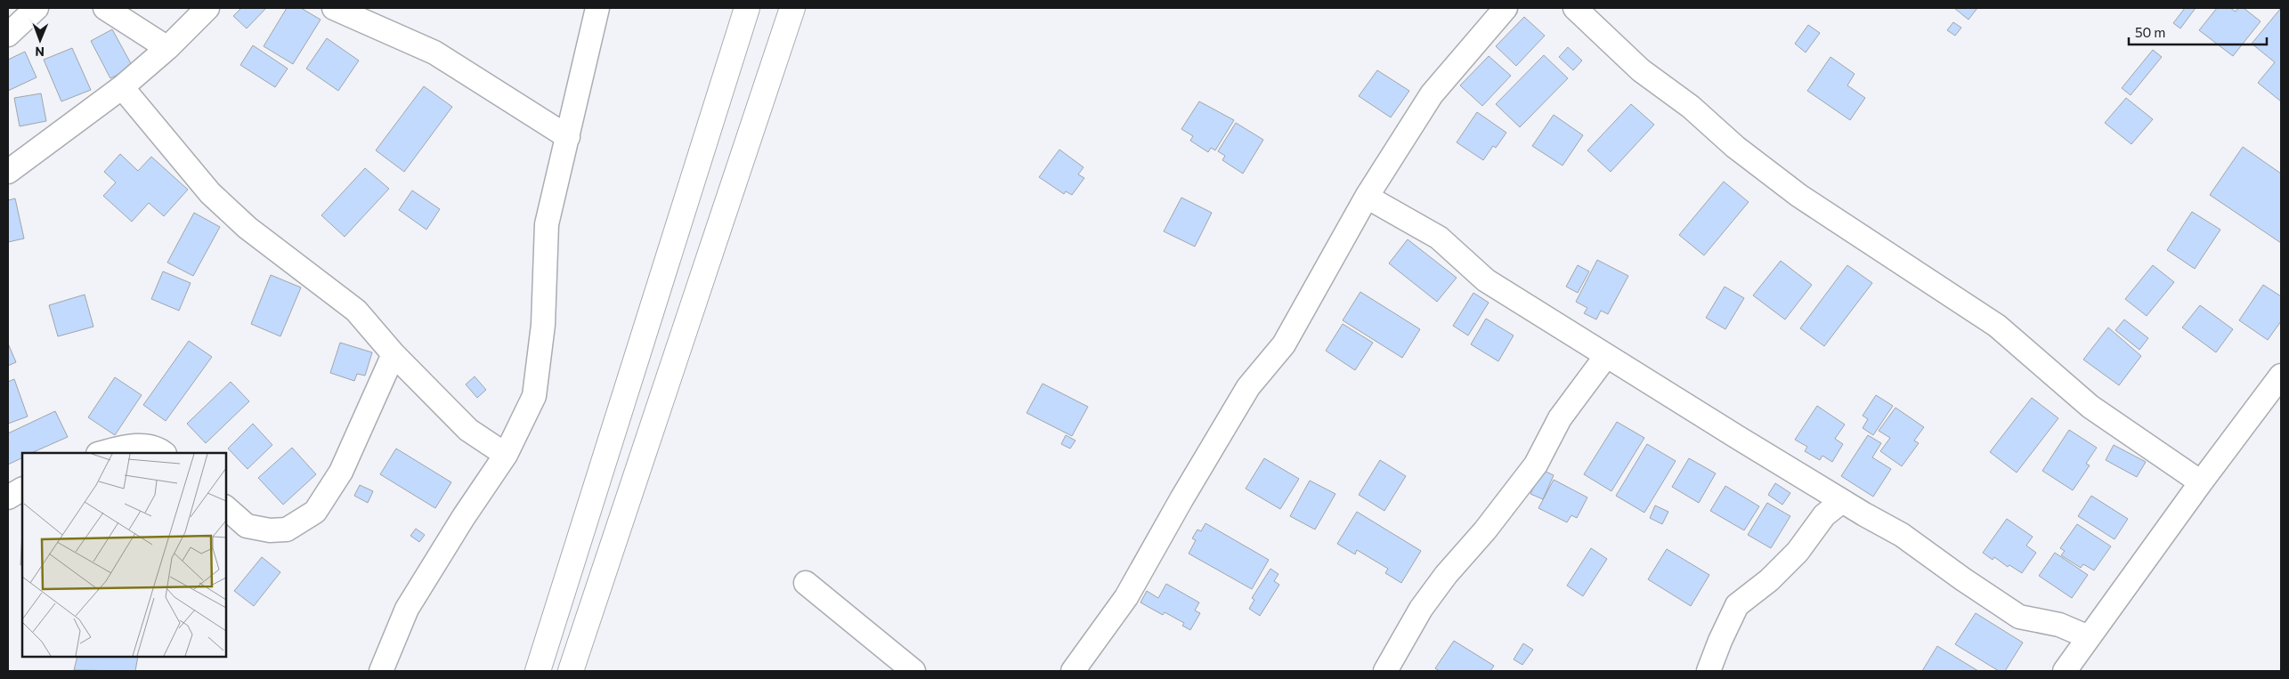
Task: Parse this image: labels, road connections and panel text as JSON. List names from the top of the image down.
{
  "scale_bar": "50 m",
  "north": "bottom"
}
